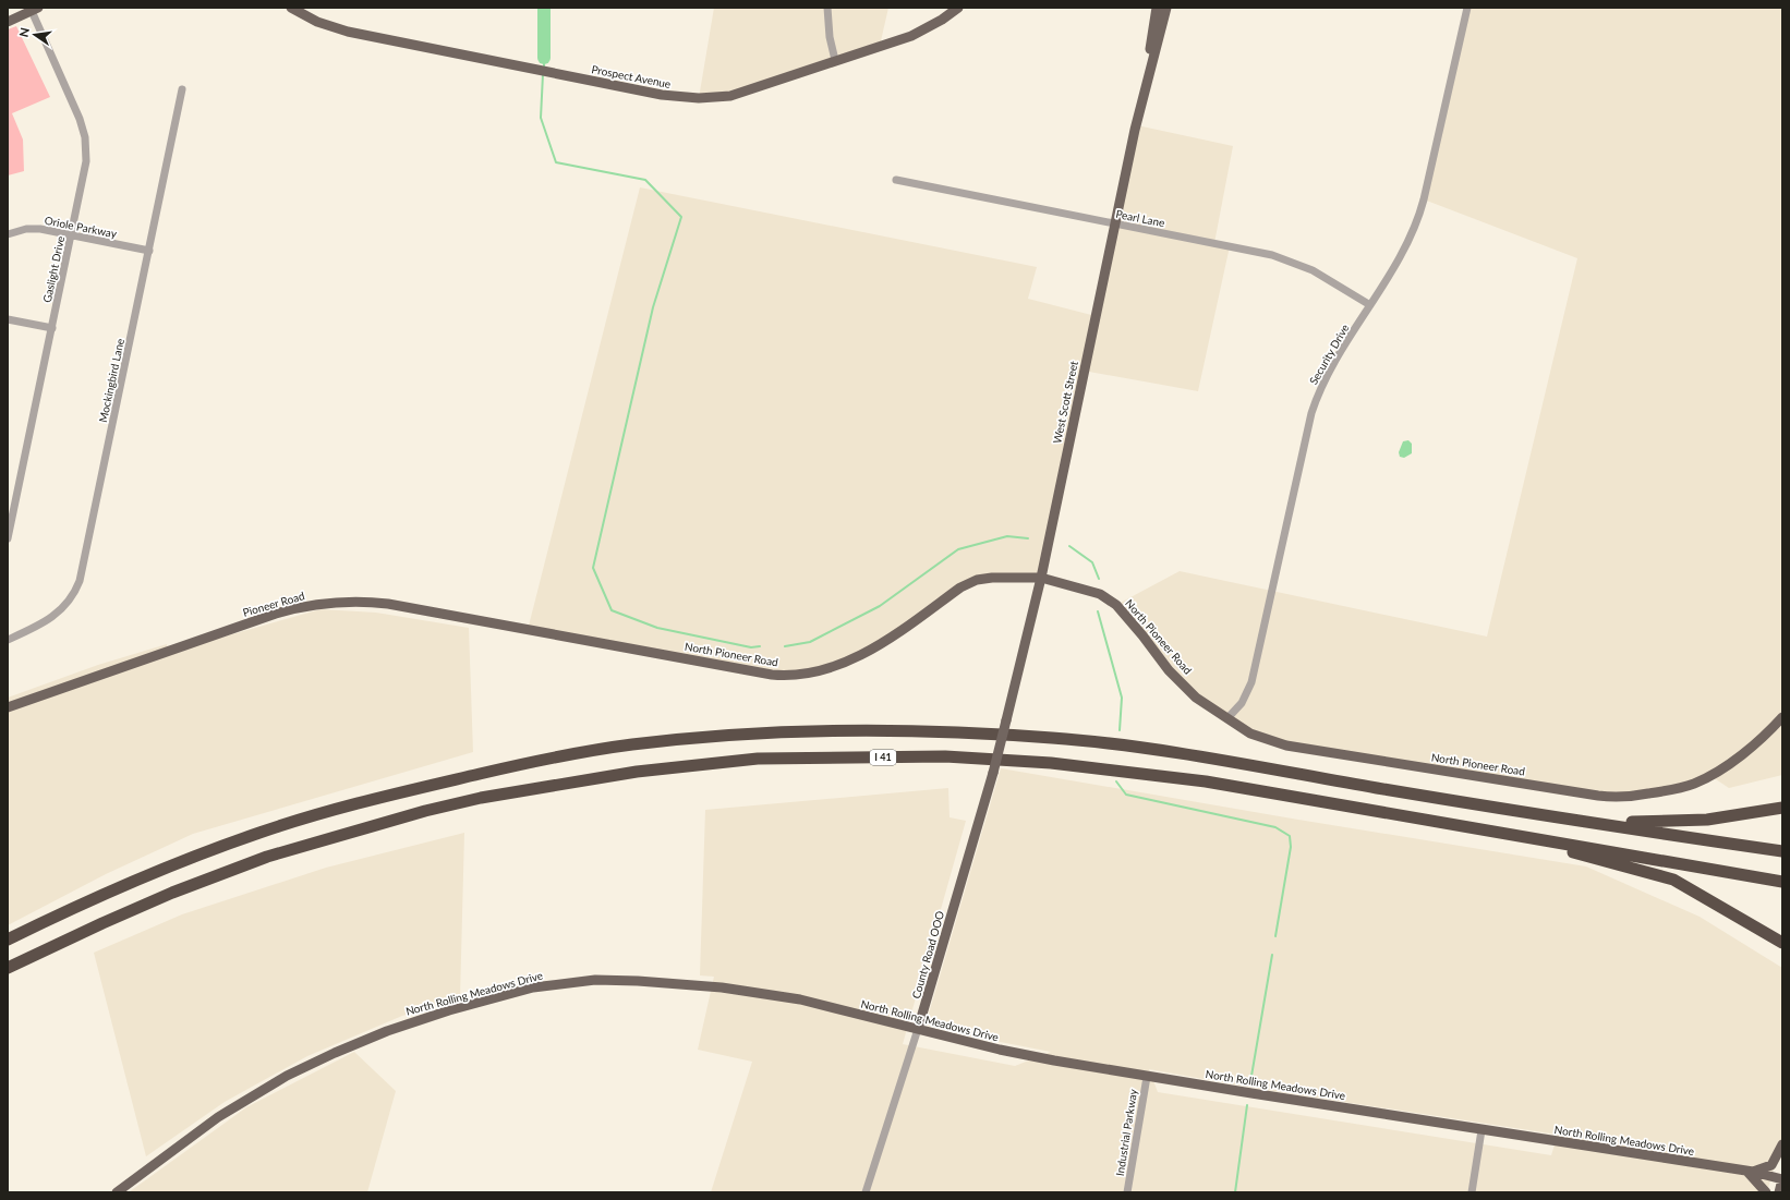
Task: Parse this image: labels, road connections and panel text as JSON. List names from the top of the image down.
{
  "streets": {
    "highway": ["I 41"],
    "main road": [
      "Prospect Avenue",
      "West Scott Street",
      "Pioneer Road",
      "North Pioneer Road",
      "County Road OOO",
      "North Rolling Meadows Drive"
    ],
    "street": [
      "Pearl Lane",
      "Oriole Parkway",
      "Gaslight Drive",
      "Security Drive",
      "Mockingbird Lane",
      "Industrial Parkway"
    ]
  },
  "crossings": [
    ["Pearl Lane", "Security Drive"],
    ["Pearl Lane", "West Scott Street"],
    ["Oriole Parkway", "Gaslight Drive"],
    ["Oriole Parkway", "Mockingbird Lane"],
    ["Security Drive", "North Pioneer Road"],
    ["West Scott Street", "North Pioneer Road"],
    ["West Scott Street", "County Road OOO"],
    ["Pioneer Road", "North Pioneer Road"],
    ["County Road OOO", "North Rolling Meadows Drive"],
    ["North Rolling Meadows Drive", "Industrial Parkway"]
  ],
  "north": "left"
}
